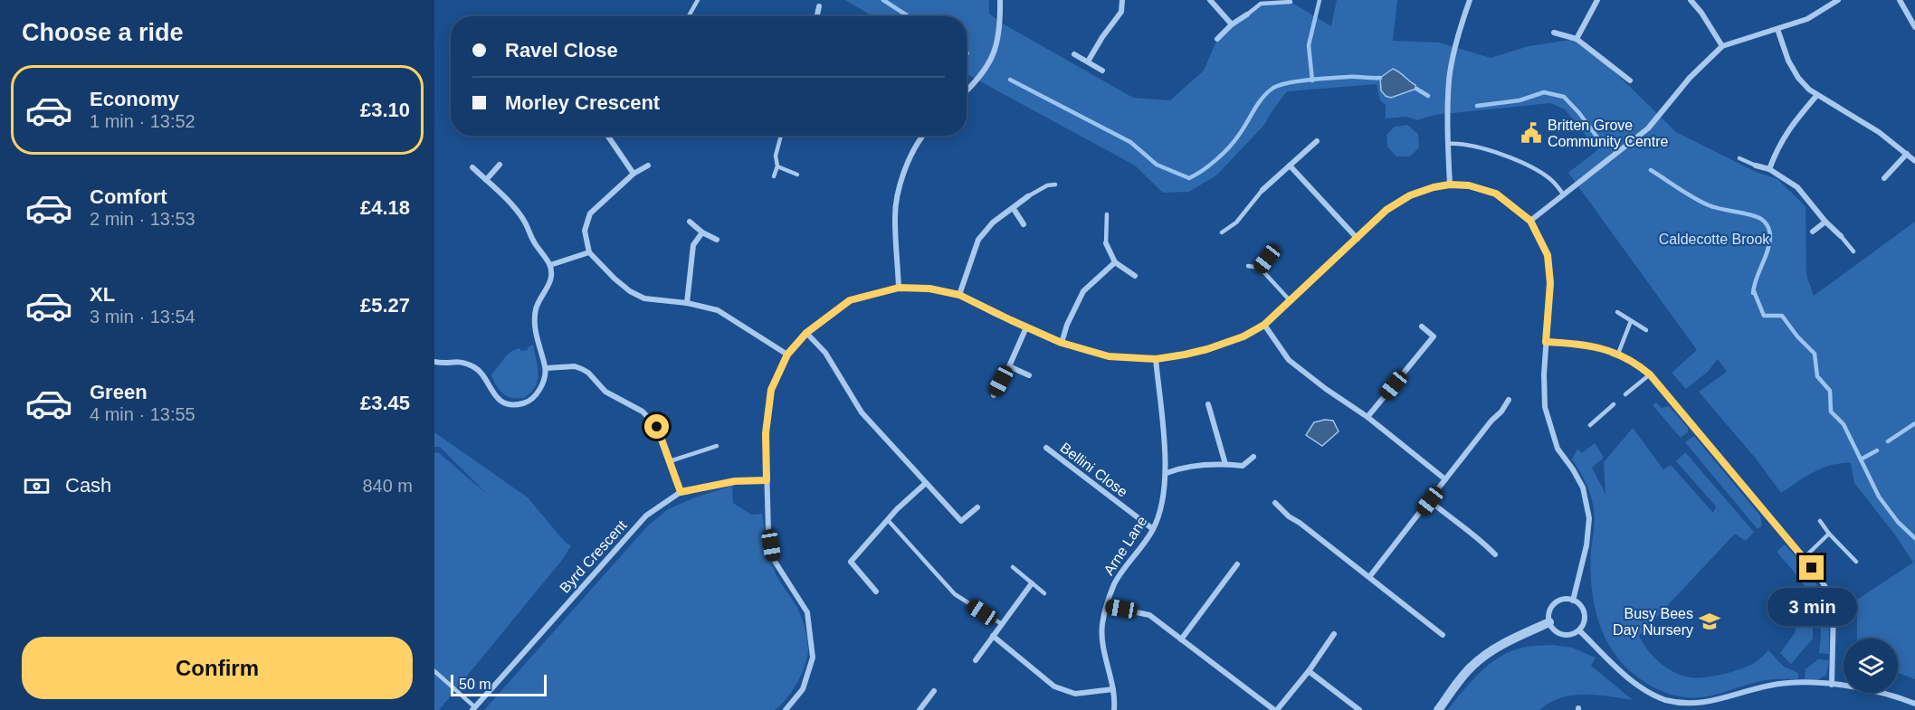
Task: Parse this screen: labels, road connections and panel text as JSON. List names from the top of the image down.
{
  "streets": {
    "street": ["Bellini Close", "Arne Lane", "Byrd Crescent"]
  },
  "crossings": [
    ["Bellini Close", "Arne Lane"]
  ],
  "parks": ["Caldecotte Brook"],
  "places": {
    "public building": ["Britten Grove Community Centre"],
    "school or university": ["Busy Bees Day Nursery"]
  },
  "scale_bar": "50 m",
  "page": {
    "heading": "Choose a ride",
    "banner": ["Ravel Close", "Morley Crescent"],
    "list": [
      {
        "name": "Economy",
        "note": "1 min · 13:52",
        "value": "£3.10"
      },
      {
        "name": "Comfort",
        "note": "2 min · 13:53",
        "value": "£4.18"
      },
      {
        "name": "XL",
        "note": "3 min · 13:54",
        "value": "£5.27"
      },
      {
        "name": "Green",
        "note": "4 min · 13:55",
        "value": "£3.45"
      }
    ],
    "pay": ["Cash", "840 m"],
    "bubble": "3 min",
    "buttons": "Confirm",
    "scale": "50 m"
  }
}
